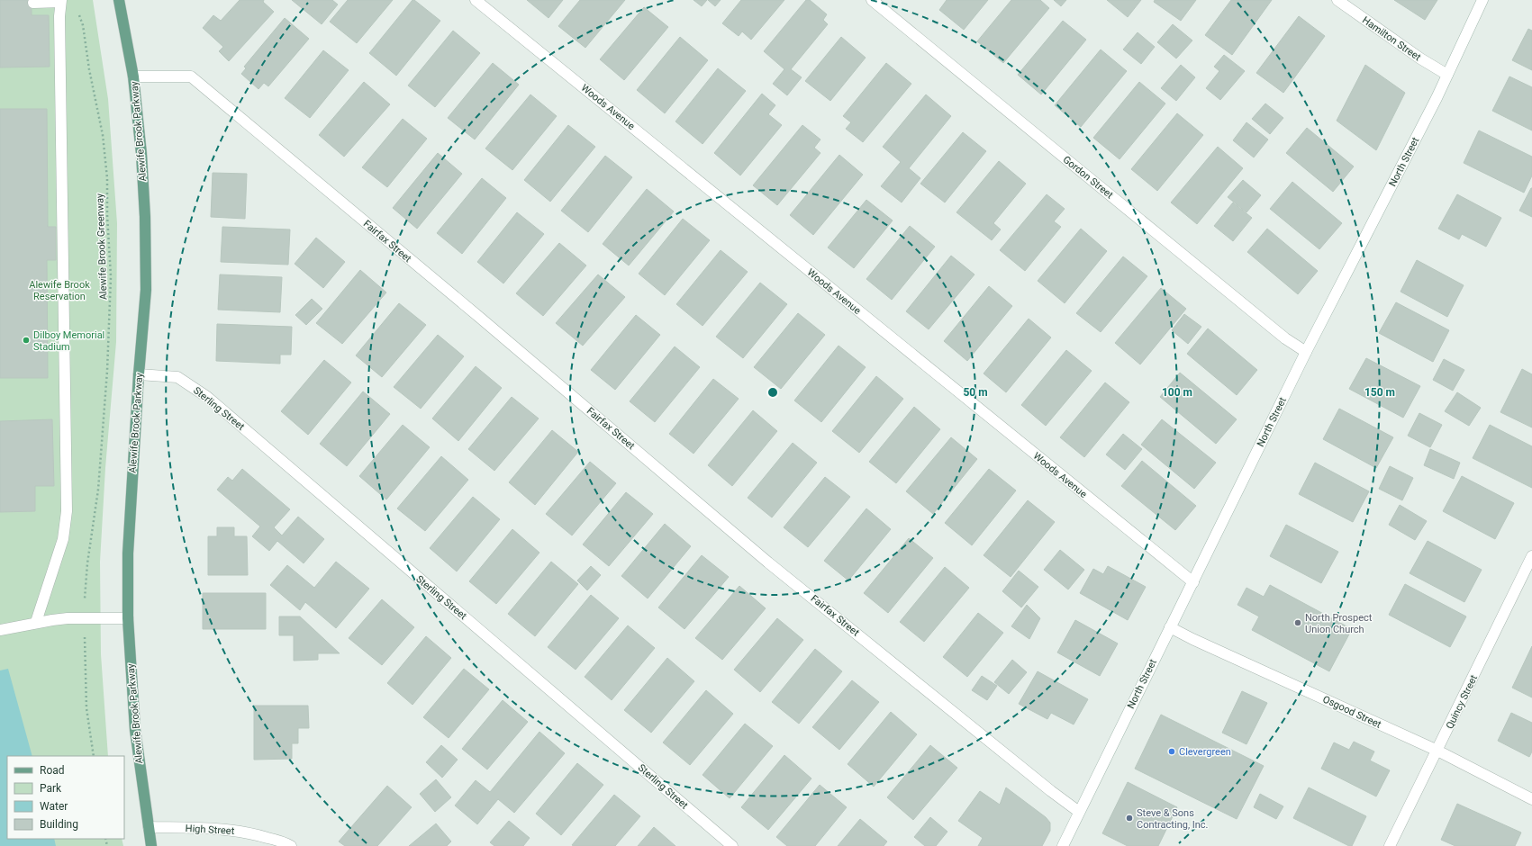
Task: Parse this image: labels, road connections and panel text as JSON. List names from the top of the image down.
{
  "streets": {
    "main road": ["Alewife Brook Parkway"],
    "street": [
      "Hamilton Street",
      "Woods Avenue",
      "North Street",
      "Gordon Street",
      "Fairfax Street",
      "Sterling Street",
      "Quincy Street",
      "Osgood Street",
      "High Street"
    ],
    "path": ["Alewife Brook Greenway"]
  },
  "crossings": [
    ["Hamilton Street", "North Street"],
    ["Woods Avenue", "North Street"],
    ["Alewife Brook Parkway", "Fairfax Street"],
    ["Alewife Brook Parkway", "Sterling Street"],
    ["Alewife Brook Parkway", "High Street"],
    ["North Street", "Gordon Street"],
    ["North Street", "Fairfax Street"],
    ["North Street", "Osgood Street"],
    ["Quincy Street", "Osgood Street"]
  ],
  "parks": ["Alewife Brook Reservation"],
  "places": [
    "Dilboy Memorial Stadium",
    "North Prospect Union Church",
    "Clevergreen",
    "Steve & Sons Contracting, Inc."
  ],
  "legend": [
    "Road",
    "Park",
    "Water",
    "Building"
  ],
  "rings": ["50 m", "100 m", "150 m"]
}
